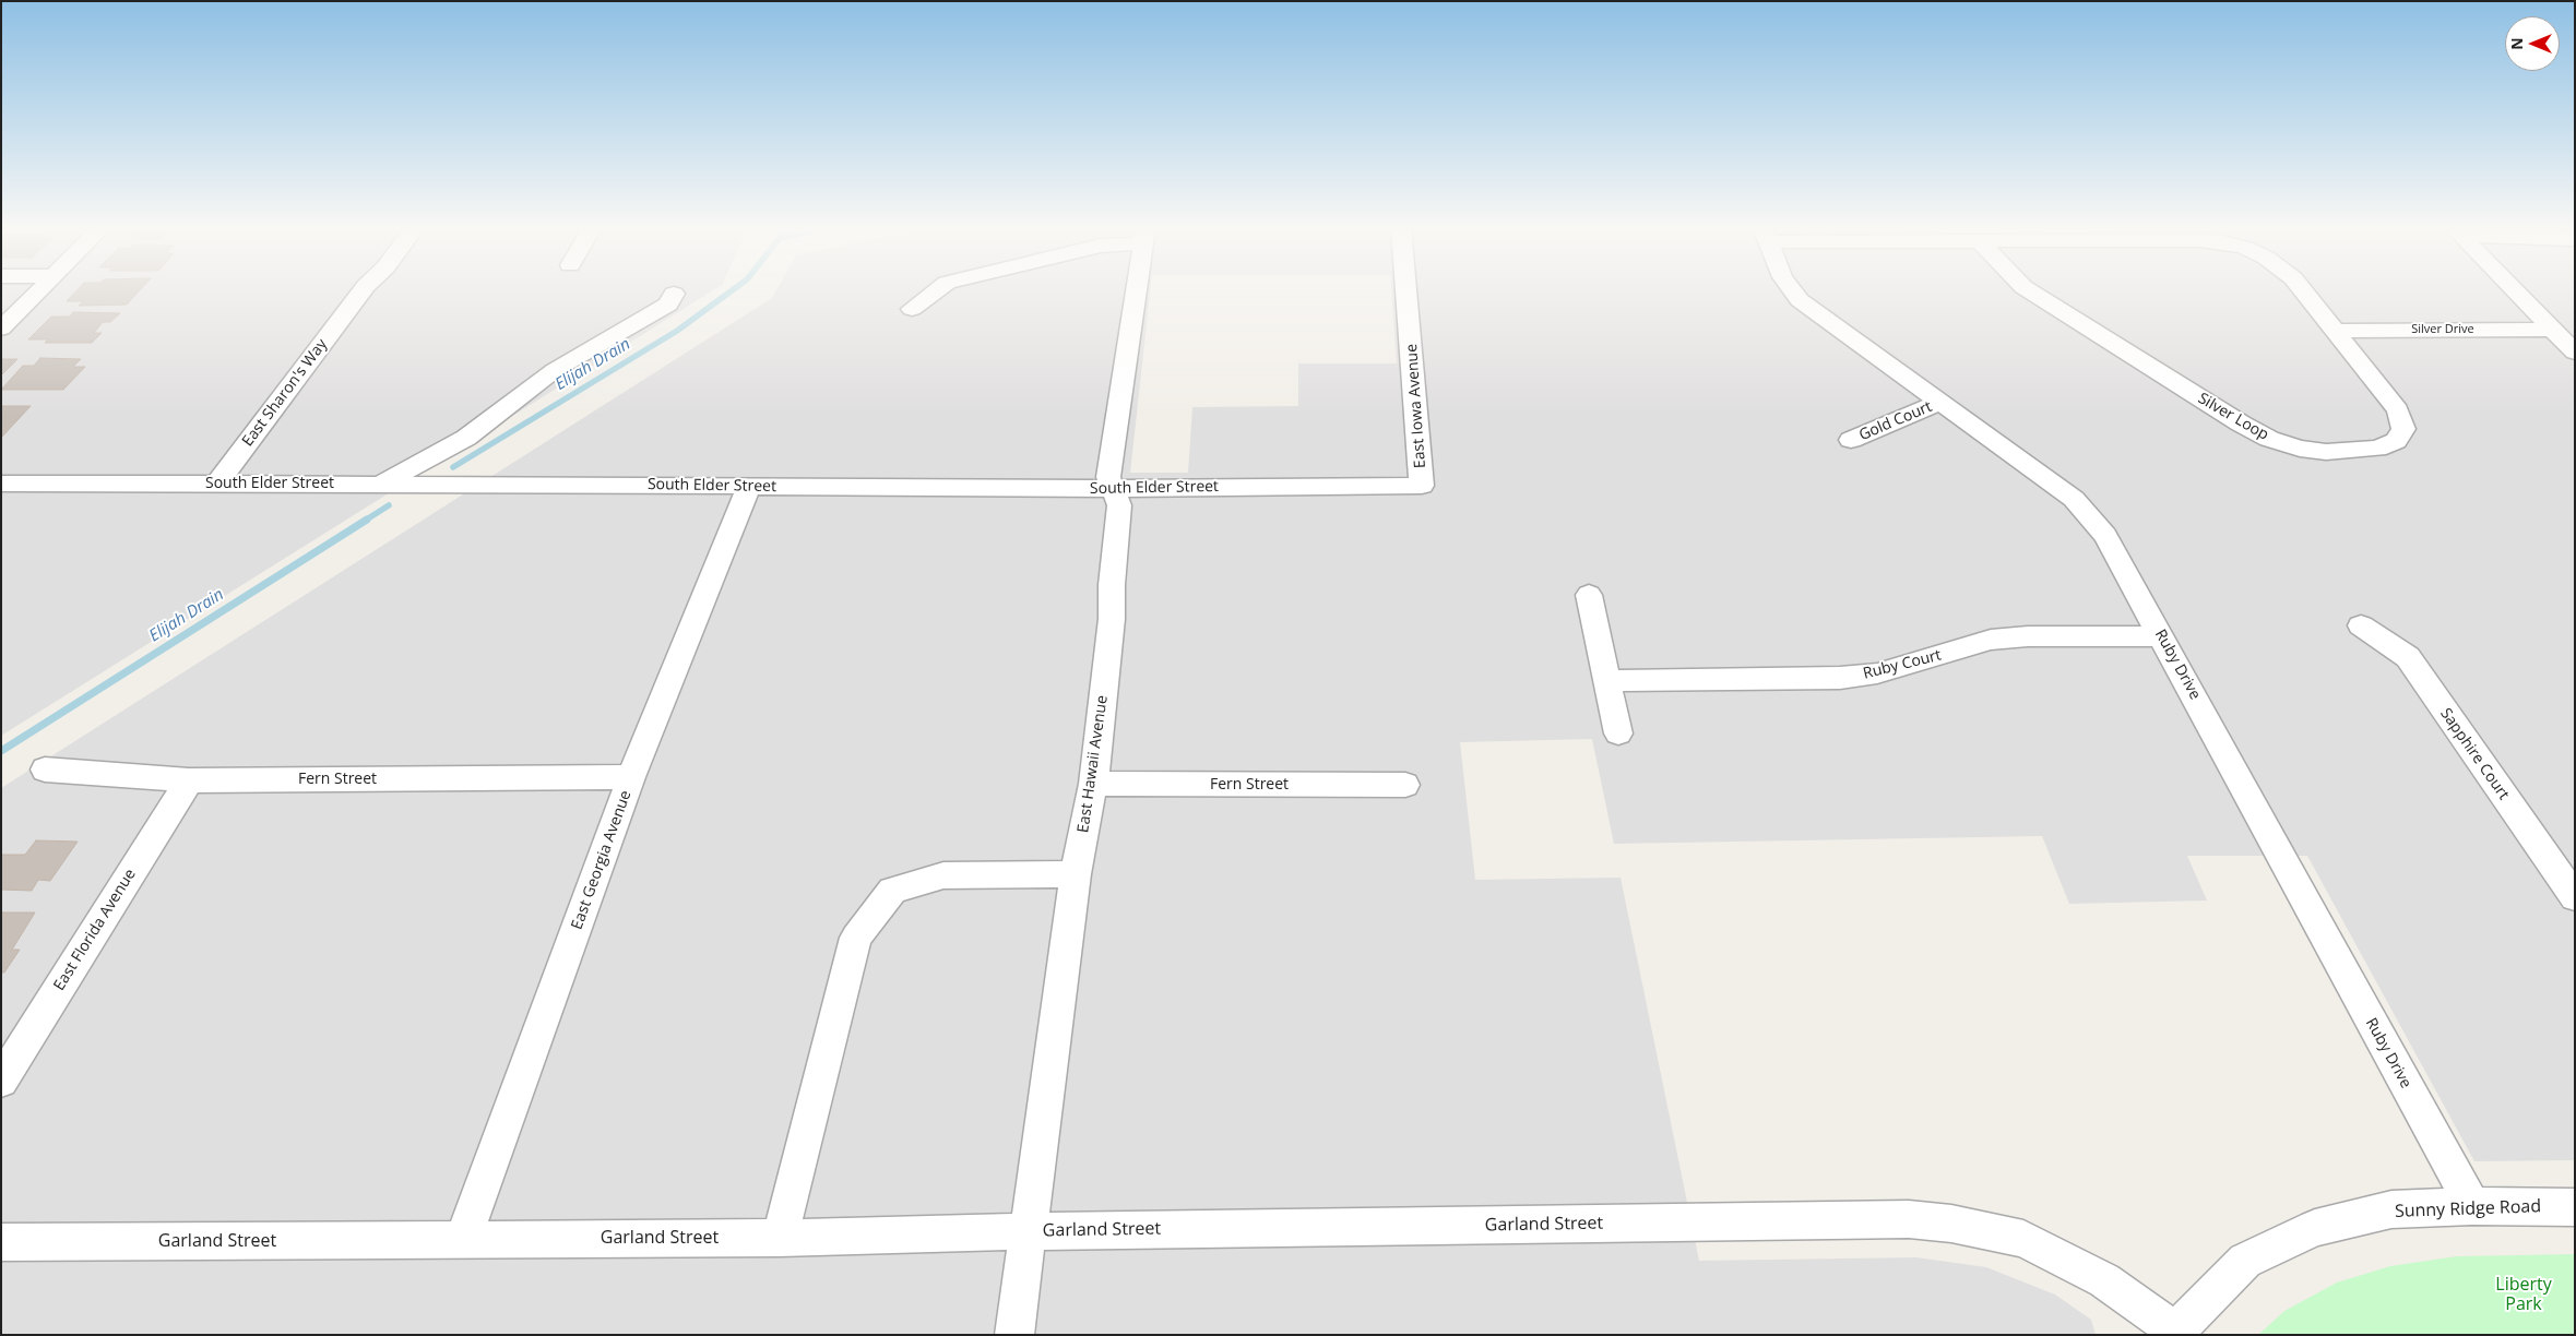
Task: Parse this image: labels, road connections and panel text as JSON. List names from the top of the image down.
{
  "streets": {
    "street": [
      "Silver Drive",
      "East Sharon's Way",
      "East Iowa Avenue",
      "Silver Loop",
      "Gold Court",
      "South Elder Street",
      "Ruby Court",
      "Ruby Drive",
      "Sapphire Court",
      "East Hawaii Avenue",
      "Fern Street",
      "East Georgia Avenue",
      "East Florida Avenue",
      "Sunny Ridge Road",
      "Garland Street"
    ]
  },
  "crossings": [
    ["Silver Drive", "Silver Loop"],
    ["East Sharon's Way", "South Elder Street"],
    ["East Iowa Avenue", "South Elder Street"],
    ["Gold Court", "Ruby Drive"],
    ["South Elder Street", "East Hawaii Avenue"],
    ["South Elder Street", "East Georgia Avenue"],
    ["Ruby Court", "Ruby Drive"],
    ["Ruby Drive", "Sunny Ridge Road"],
    ["East Hawaii Avenue", "Fern Street"],
    ["East Hawaii Avenue", "Garland Street"],
    ["Fern Street", "East Georgia Avenue"],
    ["Fern Street", "East Florida Avenue"],
    ["East Georgia Avenue", "Garland Street"],
    ["Sunny Ridge Road", "Garland Street"]
  ],
  "water": ["Elijah Drain"],
  "parks": ["Liberty Park"],
  "north": "left"
}
